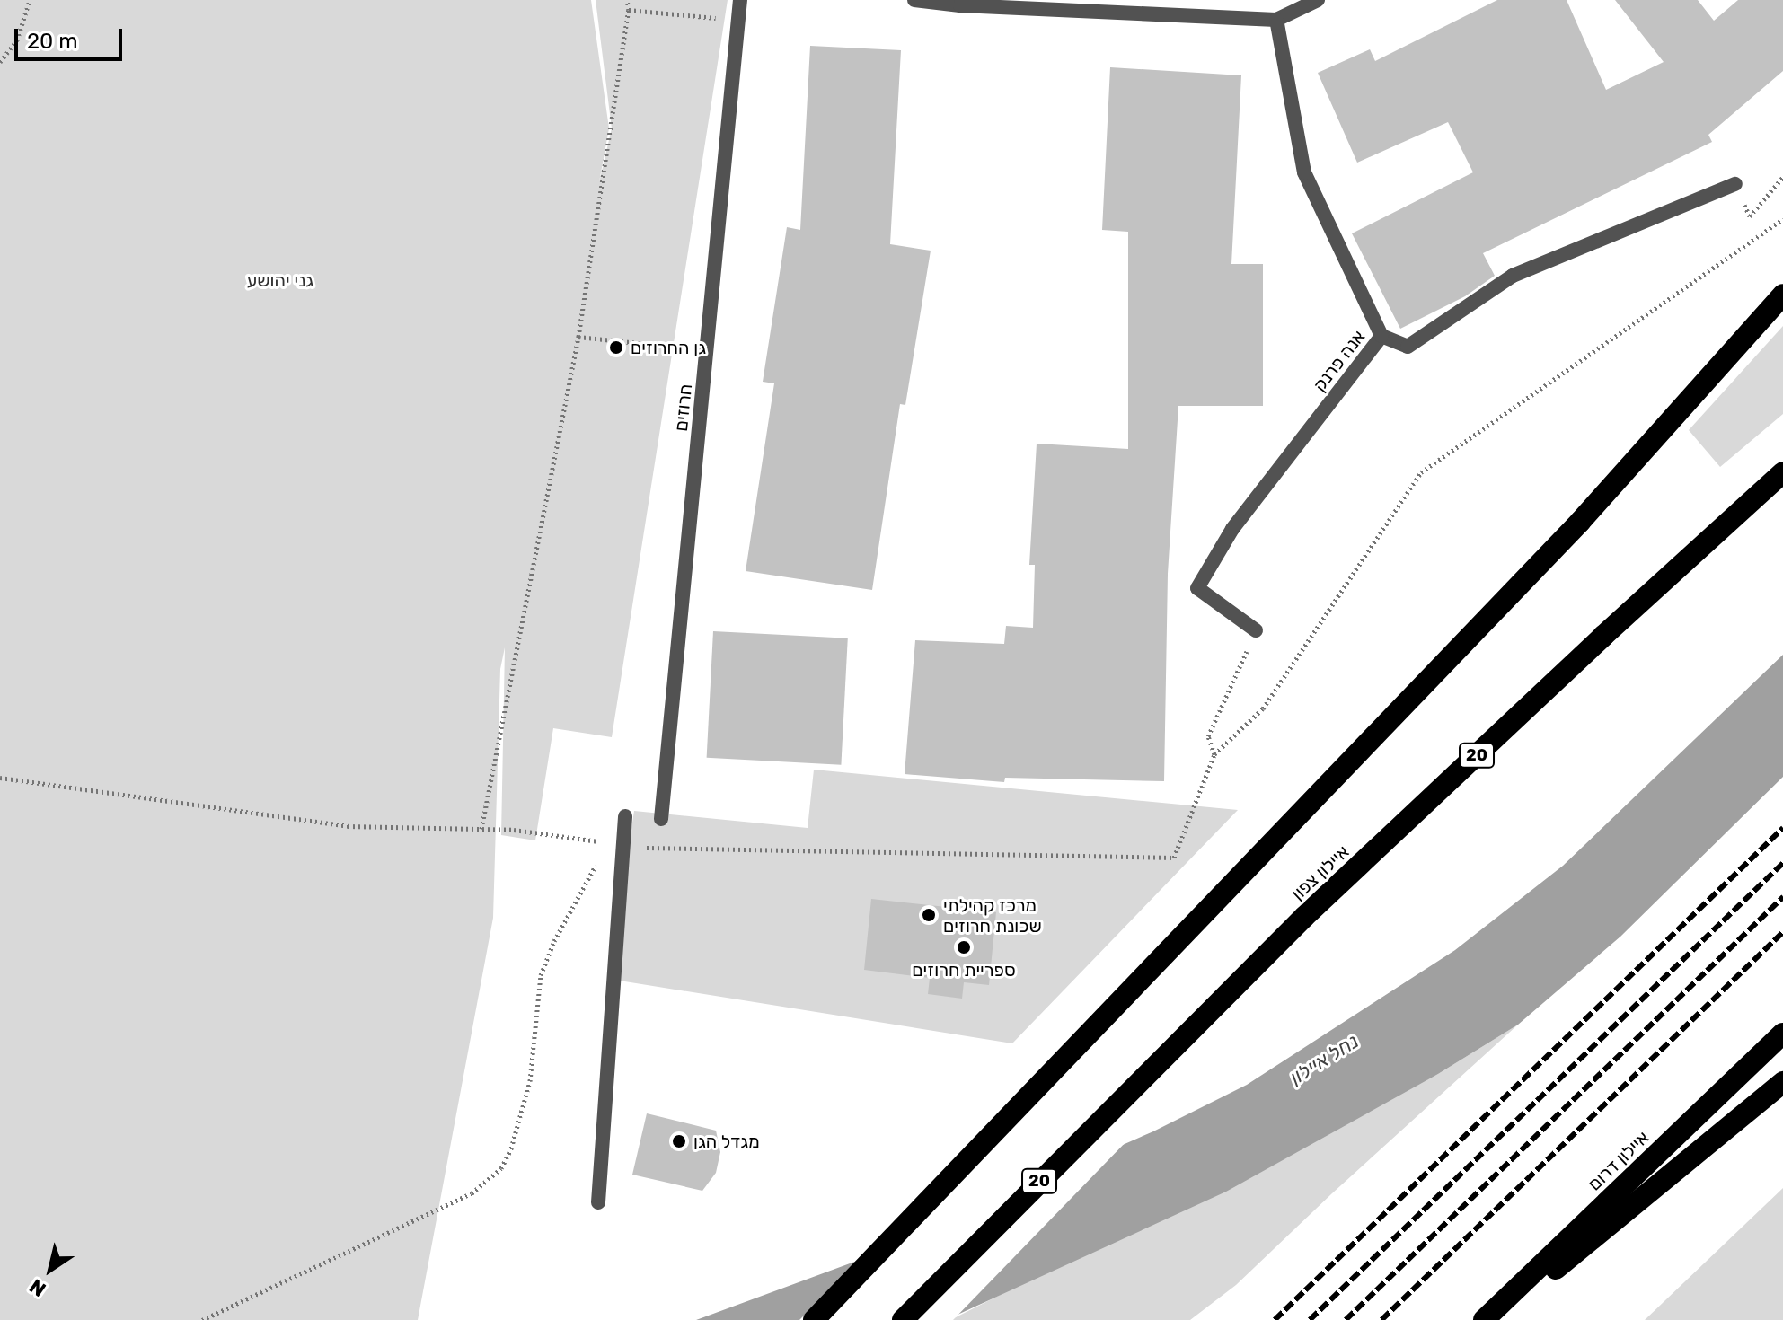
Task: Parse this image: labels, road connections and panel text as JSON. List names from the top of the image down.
{
  "streets": {
    "highway": ["20", "איילון צפון", "איילון דרום"],
    "street": ["אנה פרנק", "חרוזים"]
  },
  "water": ["נחל איילון"],
  "parks": ["גני יהושע"],
  "places": [
    "גן החרוזים",
    "מרכז קהילתי שכונת חרוזים",
    "ספריית חרוזים",
    "מגדל הגן"
  ],
  "scale_bar": "20 m",
  "north": "bottom left"
}
